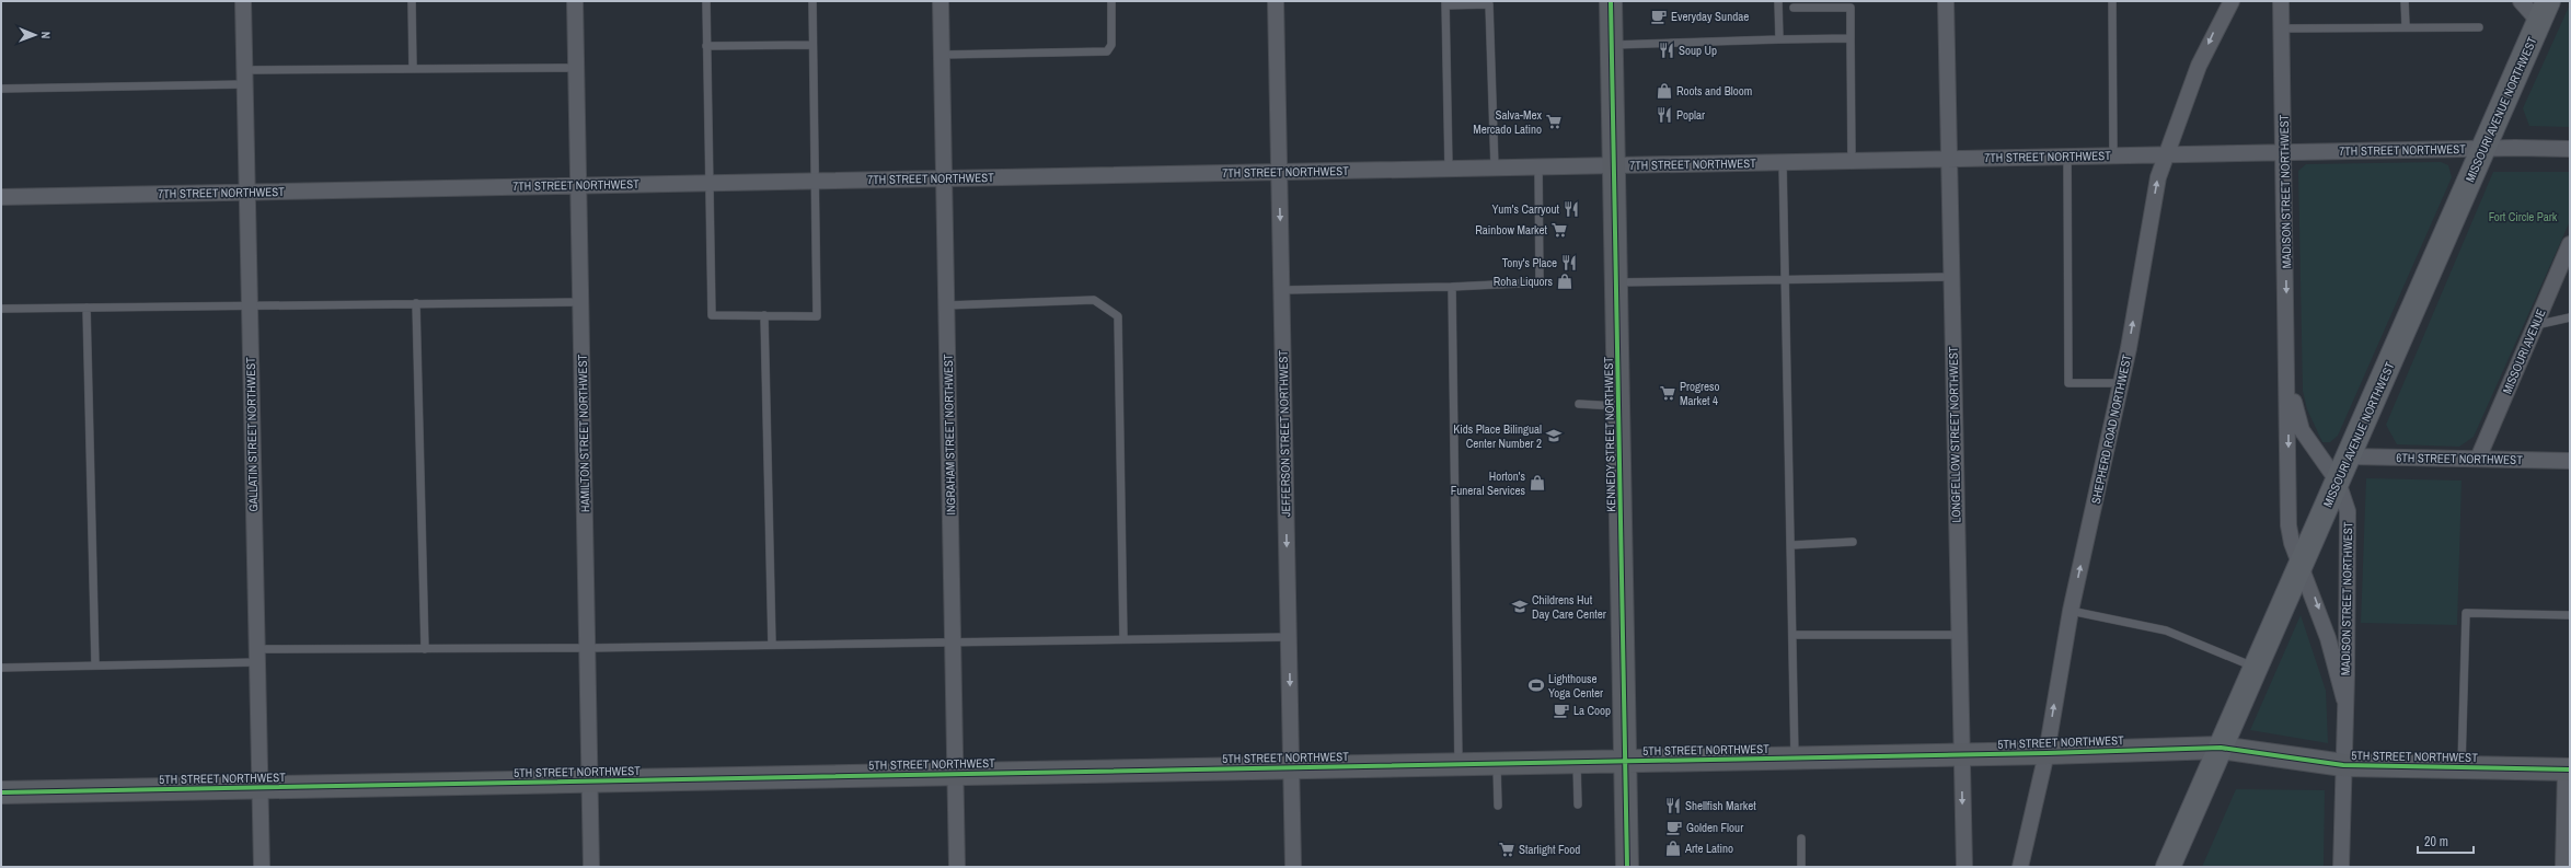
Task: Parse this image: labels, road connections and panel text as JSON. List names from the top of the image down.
{
  "streets": {
    "main road": ["MISSOURI AVENUE NORTHWEST"],
    "street": [
      "7TH STREET NORTHWEST",
      "MADISON STREET NORTHWEST",
      "MISSOURI AVENUE",
      "SHEPHERD ROAD NORTHWEST",
      "HAMILTON STREET NORTHWEST",
      "JEFFERSON STREET NORTHWEST",
      "GALLATIN STREET NORTHWEST",
      "INGRAHAM STREET NORTHWEST",
      "KENNEDY STREET NORTHWEST",
      "LONGFELLOW STREET NORTHWEST",
      "6TH STREET NORTHWEST",
      "5TH STREET NORTHWEST"
    ]
  },
  "crossings": [
    ["MISSOURI AVENUE NORTHWEST", "7TH STREET NORTHWEST"],
    ["MISSOURI AVENUE NORTHWEST", "MADISON STREET NORTHWEST"],
    ["MISSOURI AVENUE NORTHWEST", "6TH STREET NORTHWEST"],
    ["MISSOURI AVENUE NORTHWEST", "5TH STREET NORTHWEST"],
    ["7TH STREET NORTHWEST", "MADISON STREET NORTHWEST"],
    ["7TH STREET NORTHWEST", "SHEPHERD ROAD NORTHWEST"],
    ["7TH STREET NORTHWEST", "HAMILTON STREET NORTHWEST"],
    ["7TH STREET NORTHWEST", "JEFFERSON STREET NORTHWEST"],
    ["7TH STREET NORTHWEST", "GALLATIN STREET NORTHWEST"],
    ["7TH STREET NORTHWEST", "INGRAHAM STREET NORTHWEST"],
    ["7TH STREET NORTHWEST", "KENNEDY STREET NORTHWEST"],
    ["7TH STREET NORTHWEST", "LONGFELLOW STREET NORTHWEST"],
    ["MADISON STREET NORTHWEST", "5TH STREET NORTHWEST"],
    ["MISSOURI AVENUE", "6TH STREET NORTHWEST"],
    ["SHEPHERD ROAD NORTHWEST", "5TH STREET NORTHWEST"],
    ["HAMILTON STREET NORTHWEST", "5TH STREET NORTHWEST"],
    ["JEFFERSON STREET NORTHWEST", "5TH STREET NORTHWEST"],
    ["GALLATIN STREET NORTHWEST", "5TH STREET NORTHWEST"],
    ["INGRAHAM STREET NORTHWEST", "5TH STREET NORTHWEST"],
    ["KENNEDY STREET NORTHWEST", "5TH STREET NORTHWEST"],
    ["LONGFELLOW STREET NORTHWEST", "5TH STREET NORTHWEST"]
  ],
  "one_way": ["JEFFERSON STREET NORTHWEST"],
  "parks": ["Fort Circle Park"],
  "places": {
    "cafe": ["Everyday Sundae", "La Coop", "Golden Flour"],
    "restaurant": [
      "Soup Up",
      "Poplar",
      "Yum's Carryout",
      "Tony's Place",
      "Shellfish Market"
    ],
    "shop": [
      "Roots and Bloom",
      "Roha Liquors",
      "Horton's Funeral Services",
      "Arte Latino"
    ],
    "supermarket": [
      "Salva-Mex Mercado Latino",
      "Rainbow Market",
      "Progreso Market 4",
      "Starlight Food"
    ],
    "school or university": ["Kids Place Bilingual Center Number 2", "Childrens Hut Day Care Center"],
    "sports": ["Lighthouse Yoga Center"]
  },
  "scale_bar": "20 m",
  "north": "right"
}
